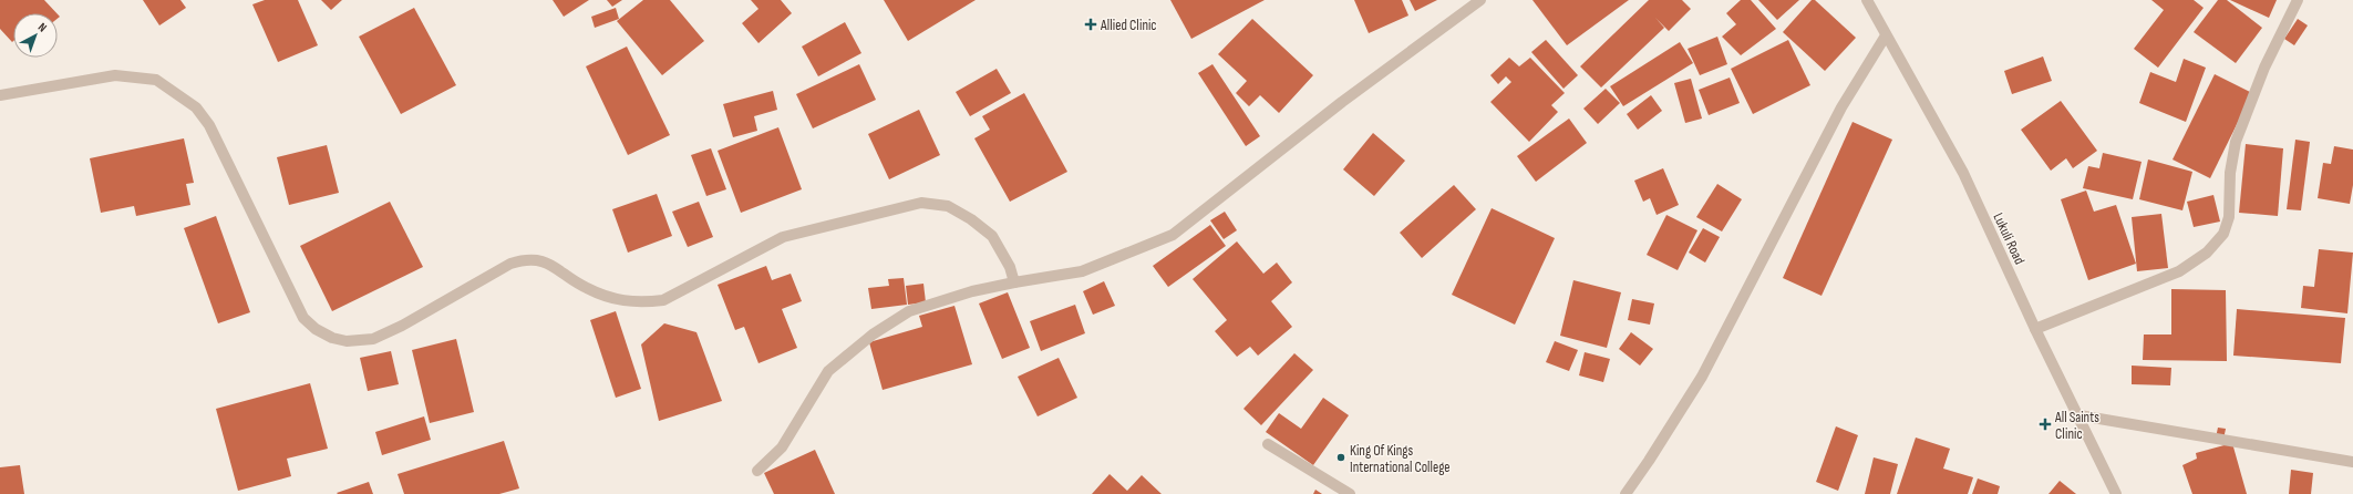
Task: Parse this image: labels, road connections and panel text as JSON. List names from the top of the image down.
{
  "streets": {
    "street": ["Lukuli Road"]
  },
  "places": {
    "health": ["Allied Clinic", "All Saints Clinic"],
    "other": ["King Of Kings International College"]
  },
  "north": "top right"
}
